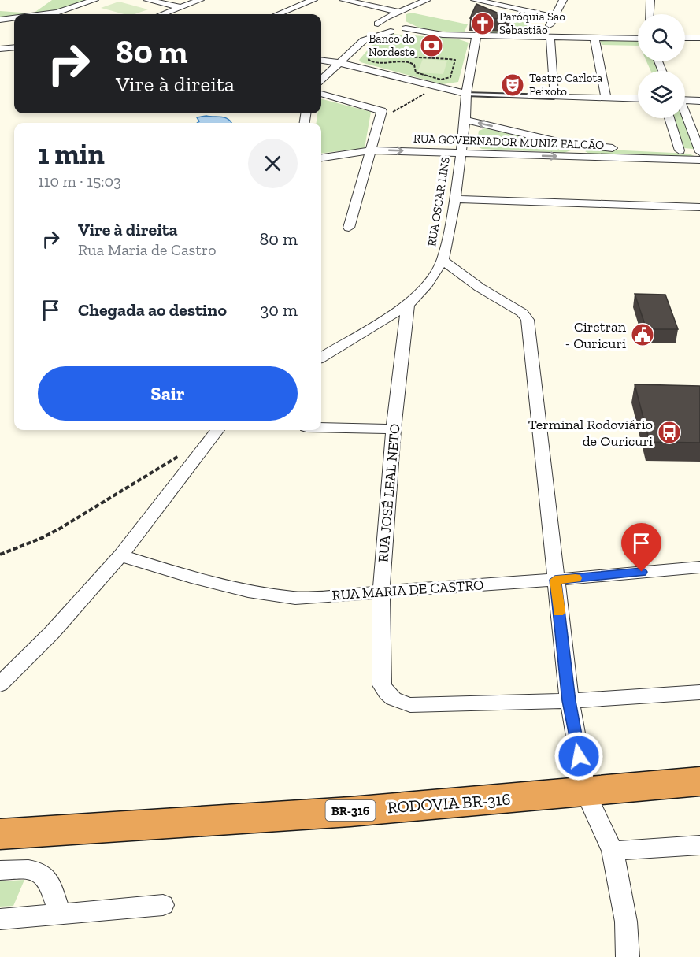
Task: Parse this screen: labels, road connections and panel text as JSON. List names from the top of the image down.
{
  "streets": {
    "highway": ["RODOVIA BR-316", "BR-316"],
    "street": [
      "RUA GOVERNADOR MUNIZ FALCÃO",
      "RUA OSCAR LINS",
      "RUA JOSÉ LEAL NETO",
      "RUA MARIA DE CASTRO"
    ]
  },
  "crossings": [
    ["RUA GOVERNADOR MUNIZ FALCÃO", "RUA OSCAR LINS"],
    ["RUA OSCAR LINS", "RUA JOSÉ LEAL NETO"],
    ["RUA JOSÉ LEAL NETO", "RUA MARIA DE CASTRO"]
  ],
  "places": {
    "church": ["Paróquia São Sebastião"],
    "bank": ["Banco do Nordeste"],
    "theatre": ["Teatro Carlota Peixoto"],
    "public building": ["Ciretran - Ouricuri"],
    "bus stop": ["Terminal Rodoviário de Ouricuri"]
  },
  "page": {
    "turn": ["80 m", "Vire à direita"],
    "heading": ["1 min", "110 m · 15:03"],
    "list": [
      {
        "name": "Vire à direita",
        "note": "Rua Maria de Castro",
        "value": "80 m"
      },
      {
        "name": "Chegada ao destino",
        "value": "30 m"
      }
    ],
    "buttons": "Sair"
  }
}
